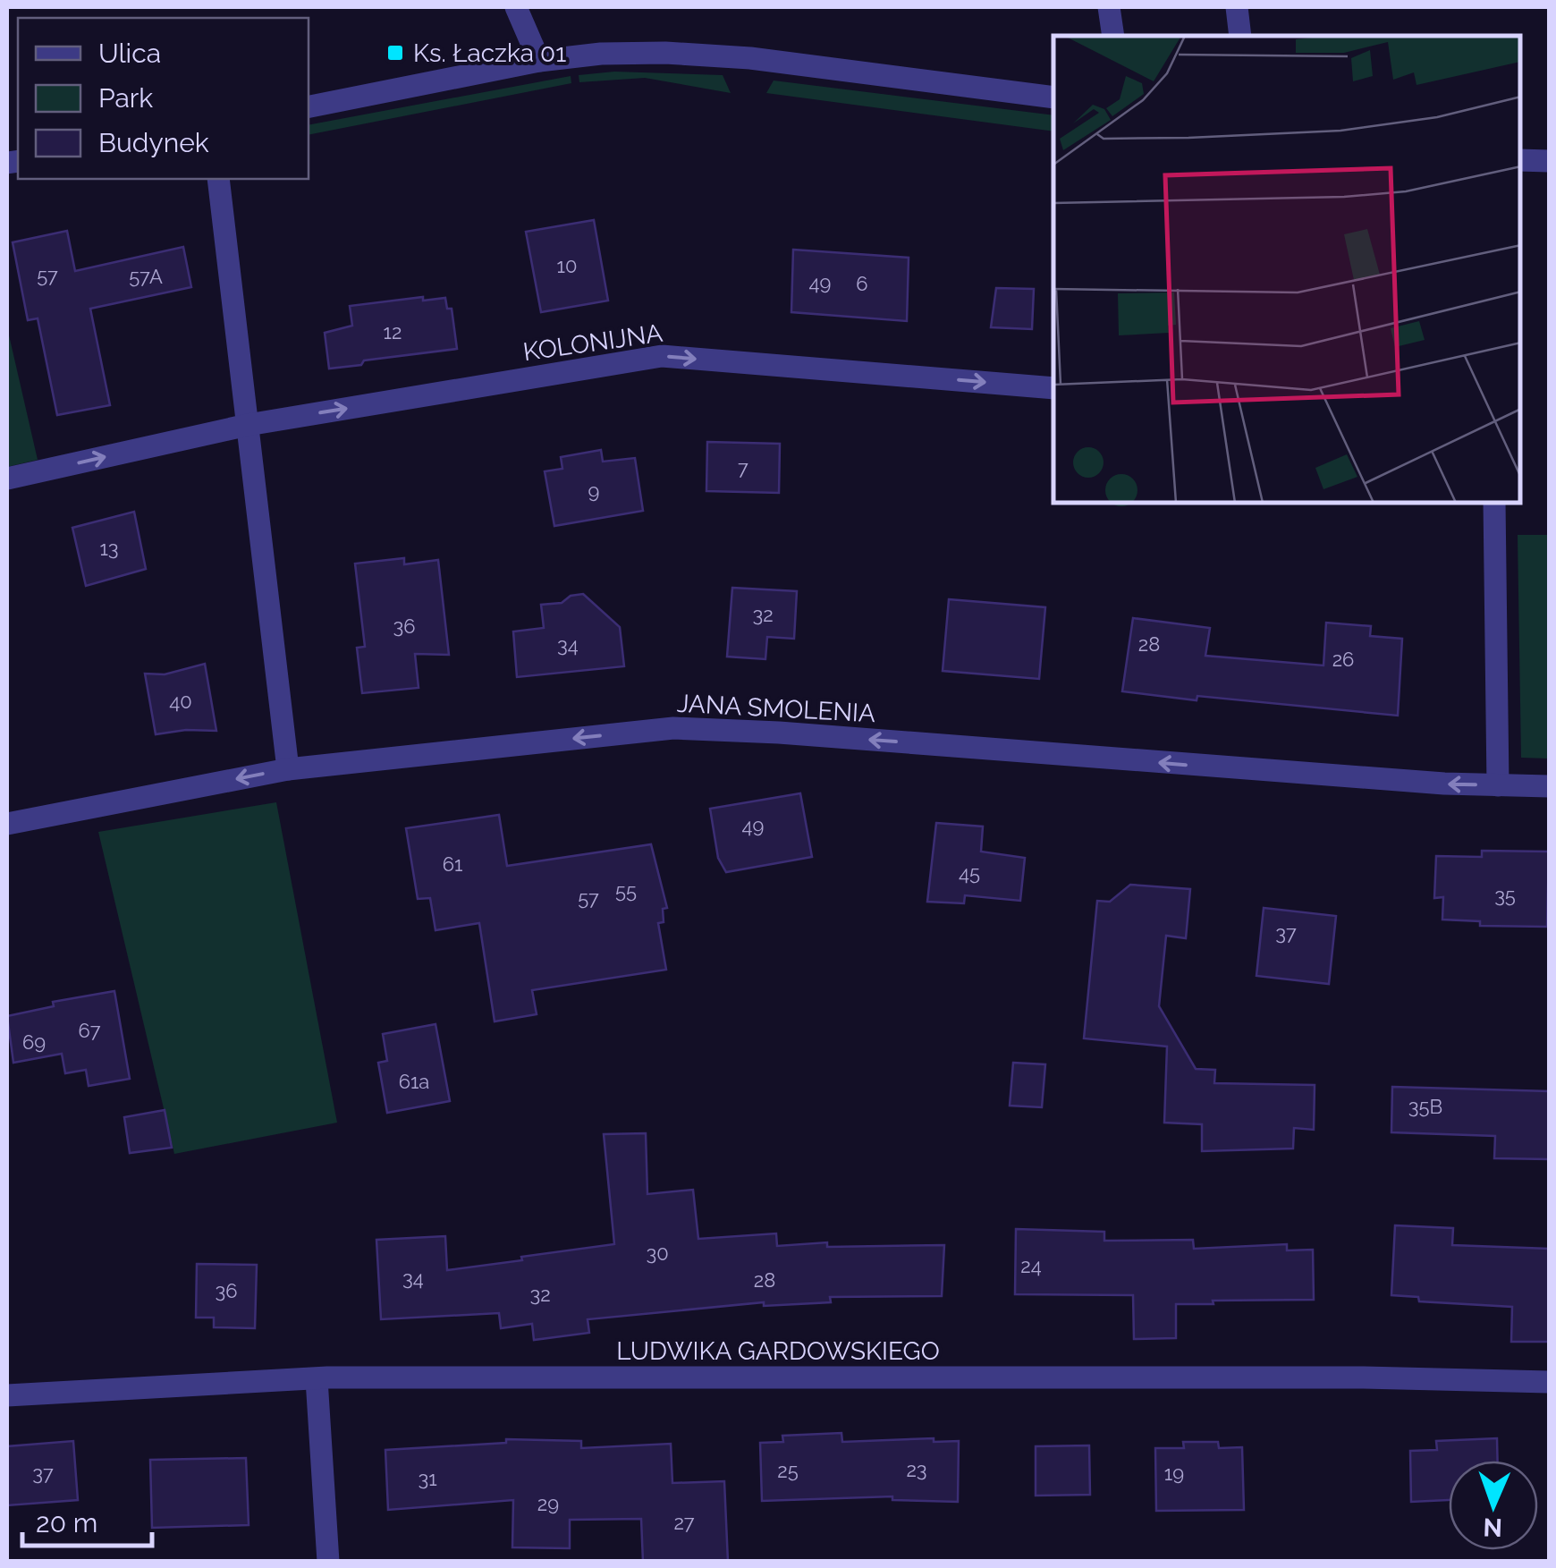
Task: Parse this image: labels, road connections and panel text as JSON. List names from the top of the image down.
{
  "streets": {
    "street": ["KOLONIJNA", "JANA SMOLENIA", "LUDWIKA GARDOWSKIEGO"]
  },
  "one_way": ["KOLONIJNA", "JANA SMOLENIA"],
  "places": {
    "transit": ["Ks. Łaczka 01"]
  },
  "house_numbers": [
    "10",
    "57",
    "57A",
    "49",
    "6",
    "12",
    "7",
    "9",
    "13",
    "32",
    "36",
    "28",
    "34",
    "26",
    "40",
    "49",
    "61",
    "45",
    "55",
    "35",
    "57",
    "37",
    "67",
    "69",
    "61a",
    "35B",
    "30",
    "24",
    "34",
    "28",
    "36",
    "32",
    "23",
    "25",
    "37",
    "19",
    "31",
    "29",
    "27"
  ],
  "legend": ["Ulica", "Park", "Budynek"],
  "scale_bar": "20 m",
  "north": "bottom"
}
